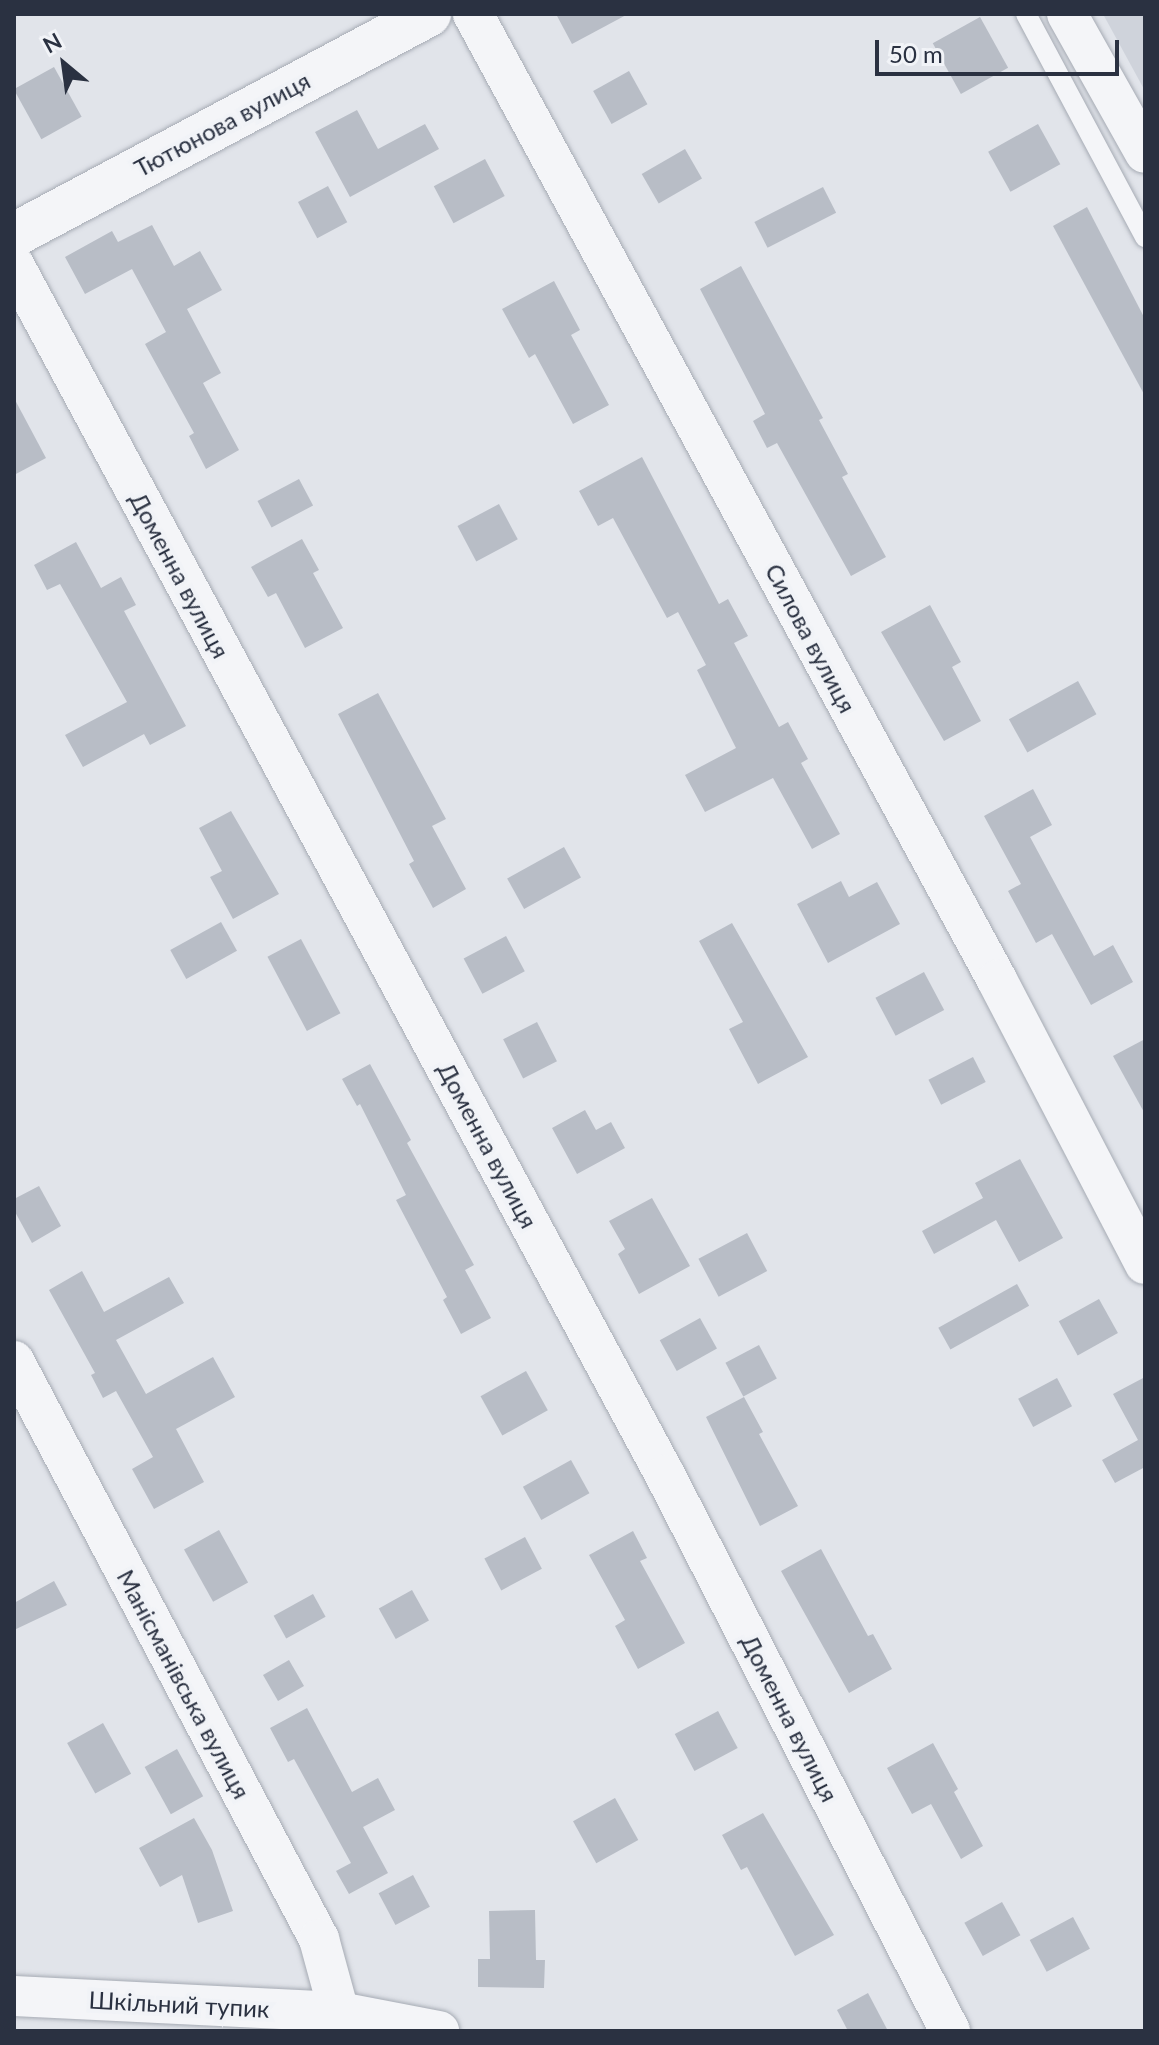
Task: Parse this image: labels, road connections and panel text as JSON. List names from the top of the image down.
{
  "streets": {
    "street": [
      "Тютюнова вулиця",
      "Доменна вулиця",
      "Силова вулиця",
      "Манісманівська вулиця",
      "Шкільний тупик"
    ]
  },
  "crossings": [
    ["Манісманівська вулиця", "Шкільний тупик"]
  ],
  "scale_bar": "50 m",
  "north": "top left"
}
